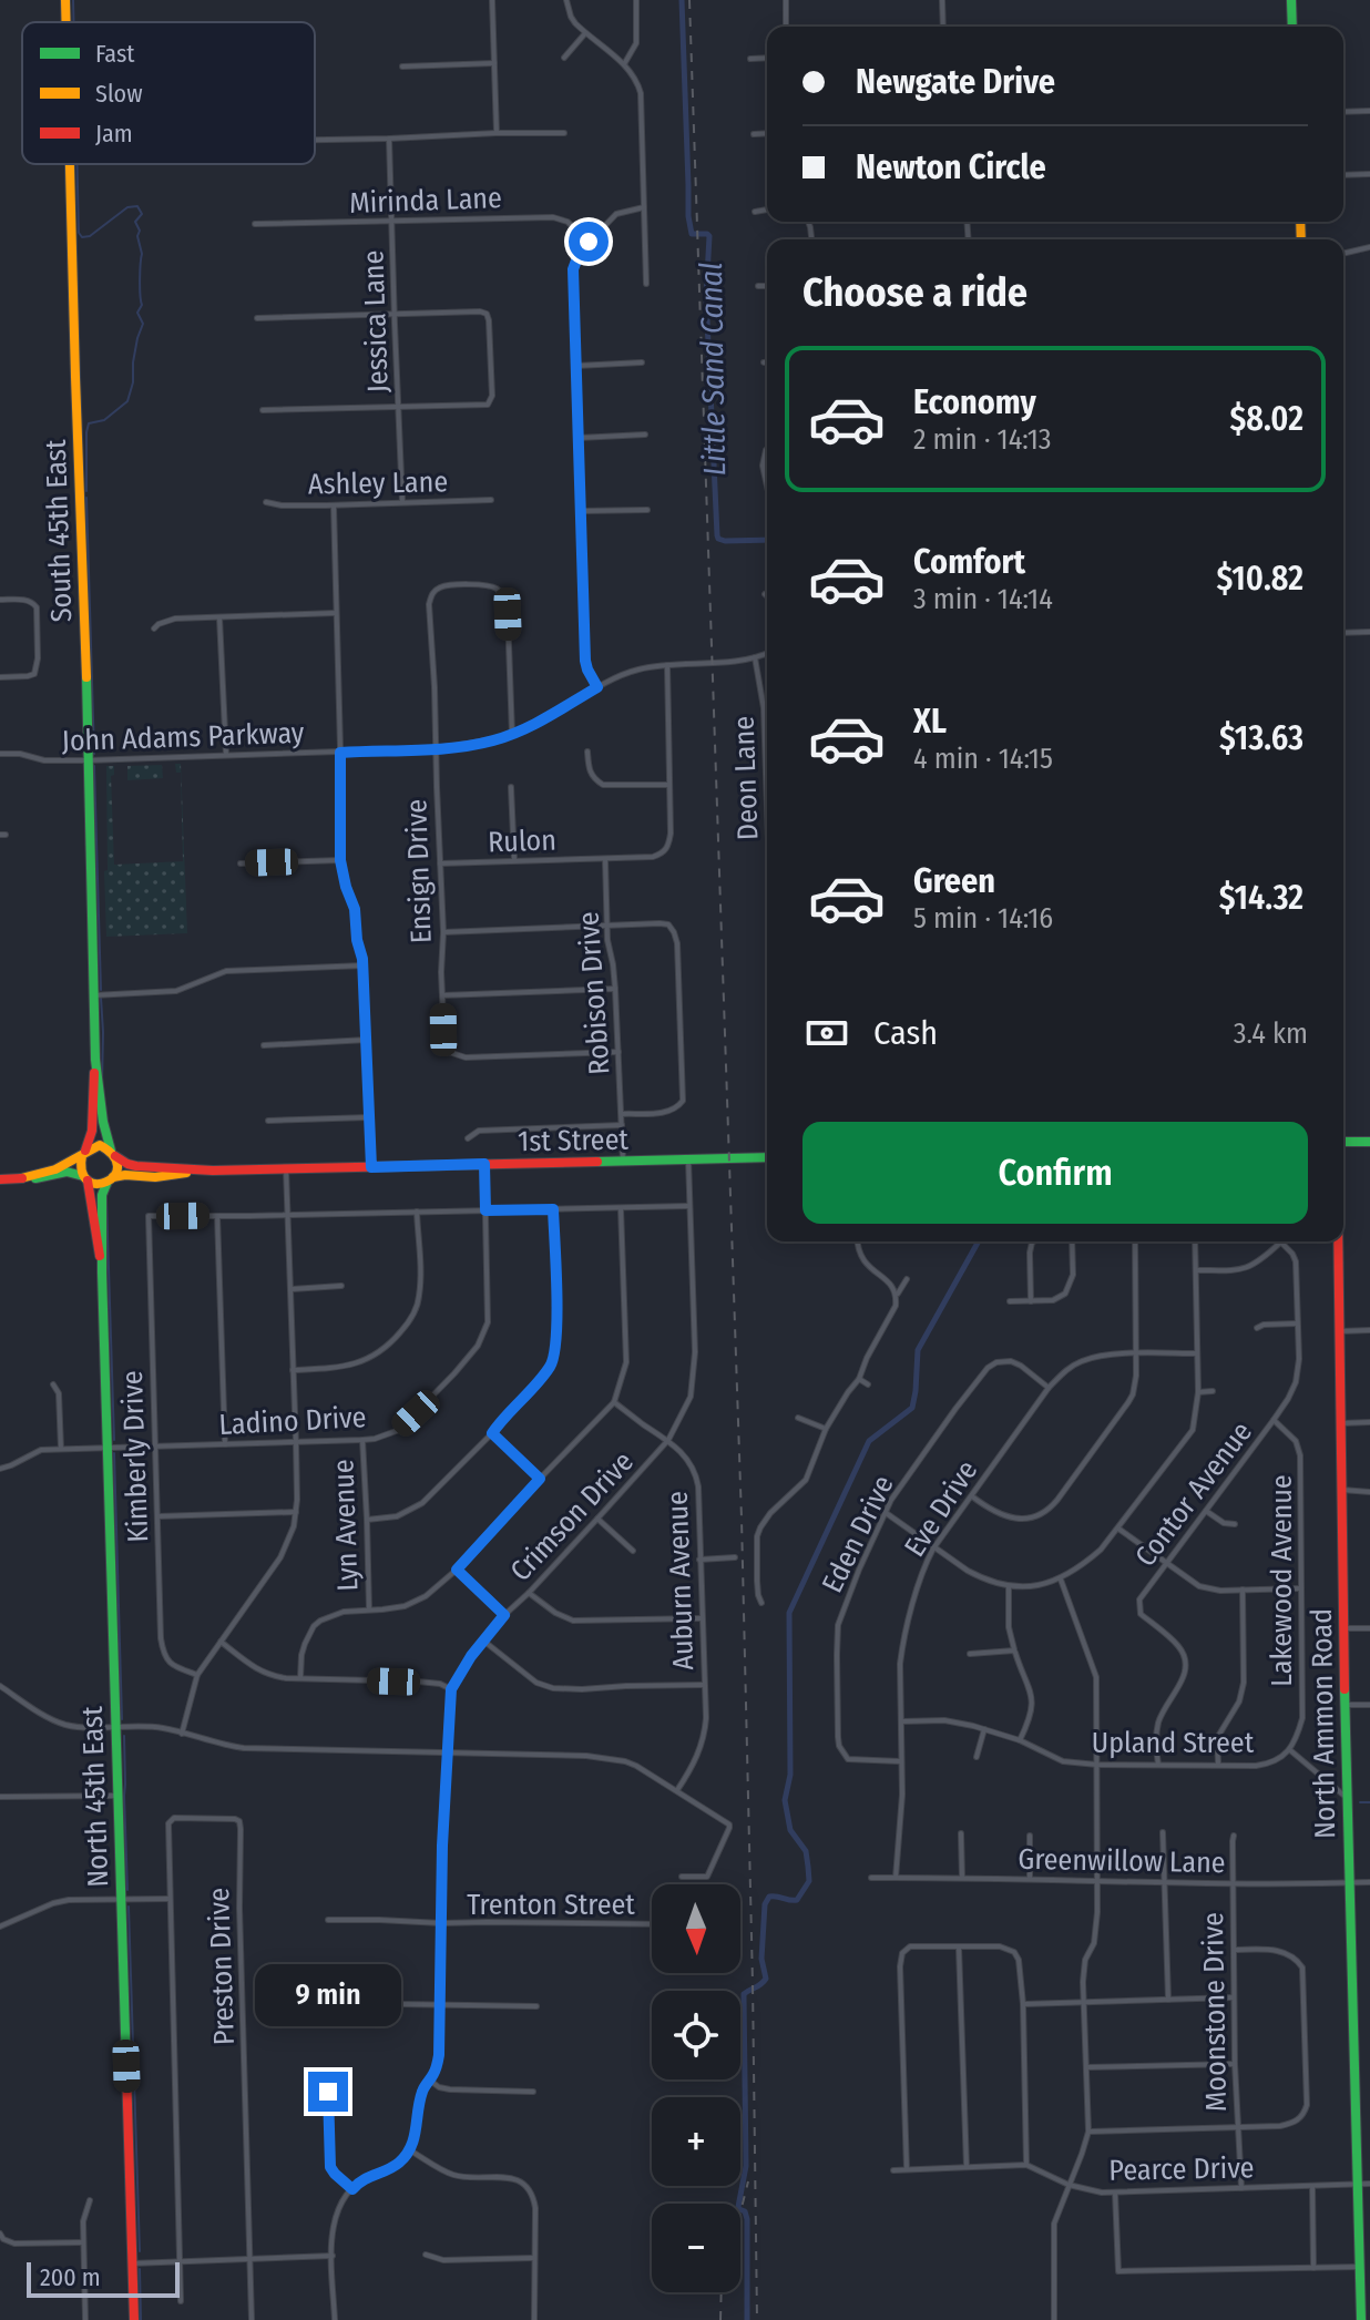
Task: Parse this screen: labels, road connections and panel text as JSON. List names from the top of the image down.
{
  "streets": {
    "main road": [
      "South 45th East",
      "1st Street",
      "North Ammon Road",
      "North 45th East"
    ],
    "street": [
      "Mirinda Lane",
      "Jessica Lane",
      "Ashley Lane",
      "John Adams Parkway",
      "Deon Lane",
      "Rulon",
      "Ensign Drive",
      "Robison Drive",
      "Ladino Drive",
      "Kimberly Drive",
      "Contor Avenue",
      "Eve Drive",
      "Crimson Drive",
      "Lyn Avenue",
      "Eden Drive",
      "Auburn Avenue",
      "Lakewood Avenue",
      "Upland Street",
      "Greenwillow Lane",
      "Trenton Street",
      "Preston Drive",
      "Moonstone Drive",
      "Pearce Drive"
    ]
  },
  "crossings": [
    ["Mirinda Lane", "Jessica Lane"],
    ["Jessica Lane", "Ashley Lane"],
    ["South 45th East", "John Adams Parkway"],
    ["South 45th East", "North 45th East"],
    ["John Adams Parkway", "Deon Lane"],
    ["John Adams Parkway", "Ensign Drive"],
    ["Rulon", "Ensign Drive"],
    ["Rulon", "Robison Drive"],
    ["Ensign Drive", "Robison Drive"],
    ["Robison Drive", "1st Street"],
    ["1st Street", "Ladino Drive"],
    ["1st Street", "Crimson Drive"],
    ["Ladino Drive", "Kimberly Drive"],
    ["Ladino Drive", "Lyn Avenue"],
    ["Ladino Drive", "North 45th East"],
    ["Contor Avenue", "Lakewood Avenue"],
    ["Contor Avenue", "Upland Street"],
    ["Eve Drive", "Eden Drive"],
    ["Eve Drive", "Upland Street"],
    ["Eve Drive", "Greenwillow Lane"],
    ["Crimson Drive", "Auburn Avenue"],
    ["Crimson Drive", "Trenton Street"],
    ["Lakewood Avenue", "Upland Street"],
    ["North Ammon Road", "Upland Street"],
    ["North Ammon Road", "Greenwillow Lane"],
    ["North Ammon Road", "Pearce Drive"],
    ["Greenwillow Lane", "Moonstone Drive"],
    ["Moonstone Drive", "Pearce Drive"]
  ],
  "water": ["Little Sand Canal"],
  "legend": ["Fast", "Slow", "Jam"],
  "scale_bar": "200 m",
  "north": "bottom",
  "page": {
    "banner": ["Newgate Drive", "Newton Circle"],
    "heading": "Choose a ride",
    "list": [
      {
        "name": "Economy",
        "note": "2 min · 14:13",
        "value": "$8.02"
      },
      {
        "name": "Comfort",
        "note": "3 min · 14:14",
        "value": "$10.82"
      },
      {
        "name": "XL",
        "note": "4 min · 14:15",
        "value": "$13.63"
      },
      {
        "name": "Green",
        "note": "5 min · 14:16",
        "value": "$14.32"
      }
    ],
    "pay": ["Cash", "3.4 km"],
    "buttons": "Confirm",
    "map_buttons": ["+", "−"],
    "bubble": "9 min",
    "scale": "200 m"
  }
}
